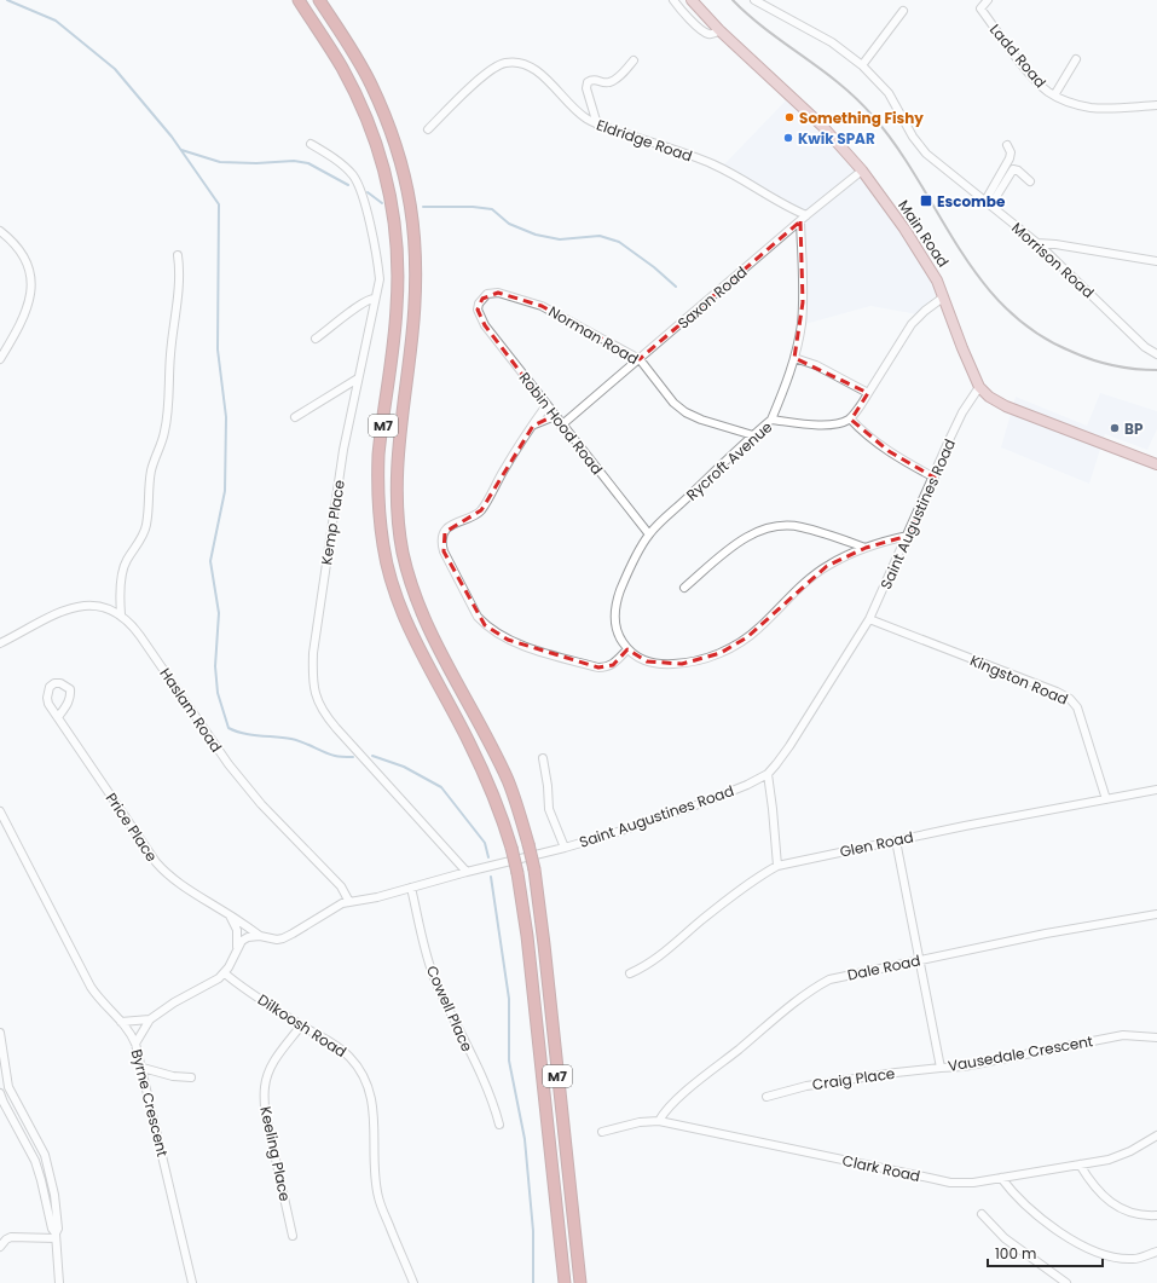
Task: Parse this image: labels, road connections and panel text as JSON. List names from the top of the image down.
{
  "streets": {
    "highway": ["M7"],
    "main road": ["Main Road"],
    "street": [
      "Ladd Road",
      "Eldridge Road",
      "Morrison Road",
      "Saxon Road",
      "Norman Road",
      "Robin Hood Road",
      "Rycroft Avenue",
      "Saint Augustines Road",
      "Kemp Place",
      "Kingston Road",
      "Haslam Road",
      "Price Place",
      "Glen Road",
      "Dale Road",
      "Cowell Place",
      "Dilkoosh Road",
      "Vausedale Crescent",
      "Craig Place",
      "Byrne Crescent",
      "Keeling Place",
      "Clark Road"
    ]
  },
  "crossings": [
    ["Eldridge Road", "Saxon Road"],
    ["Main Road", "Saxon Road"],
    ["Main Road", "Saint Augustines Road"],
    ["Saxon Road", "Norman Road"],
    ["Saxon Road", "Robin Hood Road"],
    ["Norman Road", "Robin Hood Road"],
    ["Norman Road", "Rycroft Avenue"],
    ["Robin Hood Road", "Rycroft Avenue"],
    ["Saint Augustines Road", "Kemp Place"],
    ["Saint Augustines Road", "Kingston Road"],
    ["Saint Augustines Road", "Haslam Road"],
    ["Saint Augustines Road", "Price Place"],
    ["Saint Augustines Road", "Cowell Place"],
    ["Kingston Road", "Glen Road"],
    ["Glen Road", "Vausedale Crescent"],
    ["Dale Road", "Vausedale Crescent"],
    ["Dale Road", "Clark Road"],
    ["Dilkoosh Road", "Keeling Place"],
    ["Vausedale Crescent", "Craig Place"]
  ],
  "places": {
    "other": ["Something Fishy", "Kwik SPAR", "BP"],
    "transit": ["Escombe"]
  },
  "scale_bar": "100 m"
}
